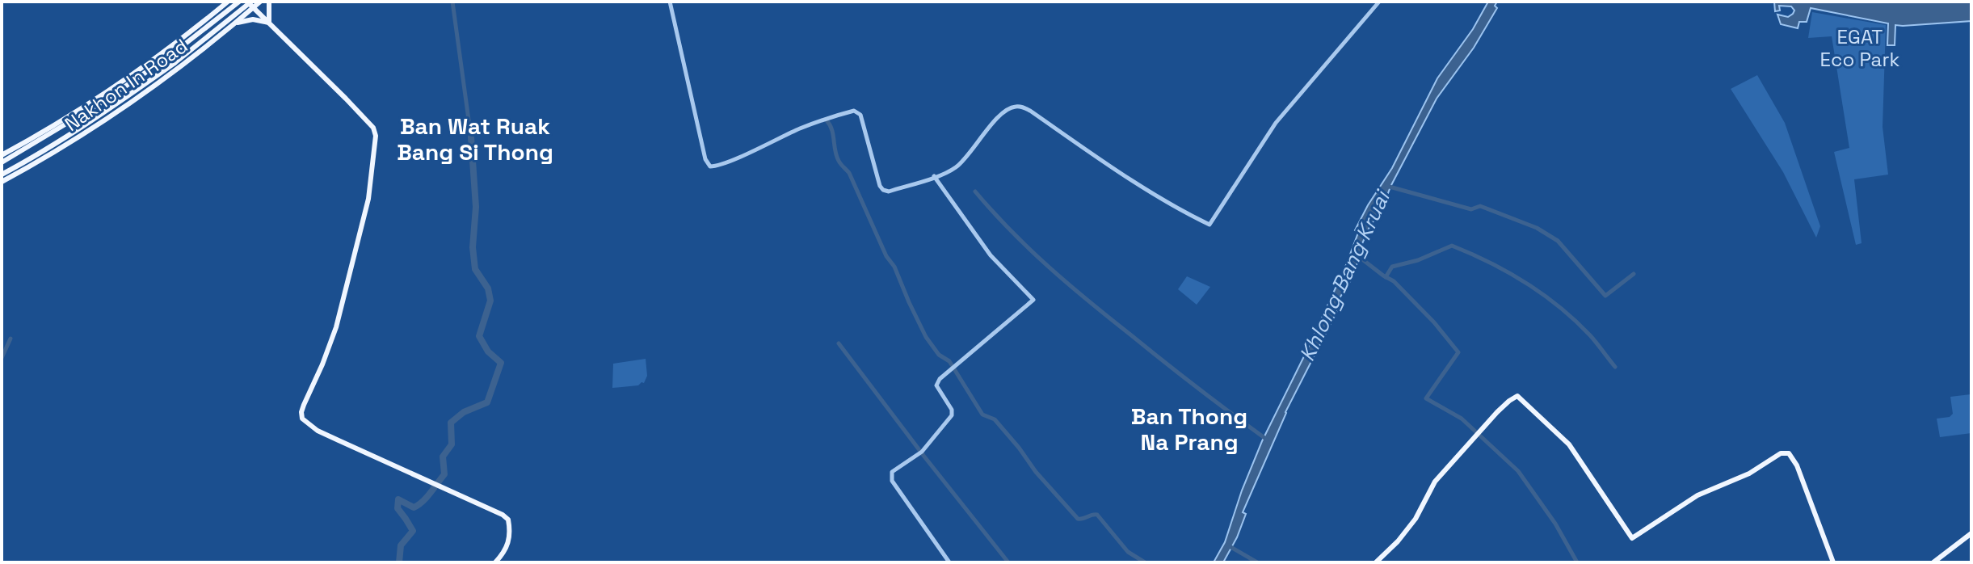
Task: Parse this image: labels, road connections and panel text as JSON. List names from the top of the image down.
{
  "streets": {
    "main road": ["Nakhon In Road"]
  },
  "districts": ["Ban Wat Ruak Bang Si Thong", "Ban Thong Na Prang"],
  "water": ["Khlong Bang Kruai"],
  "parks": ["EGAT Eco Park"]
}
